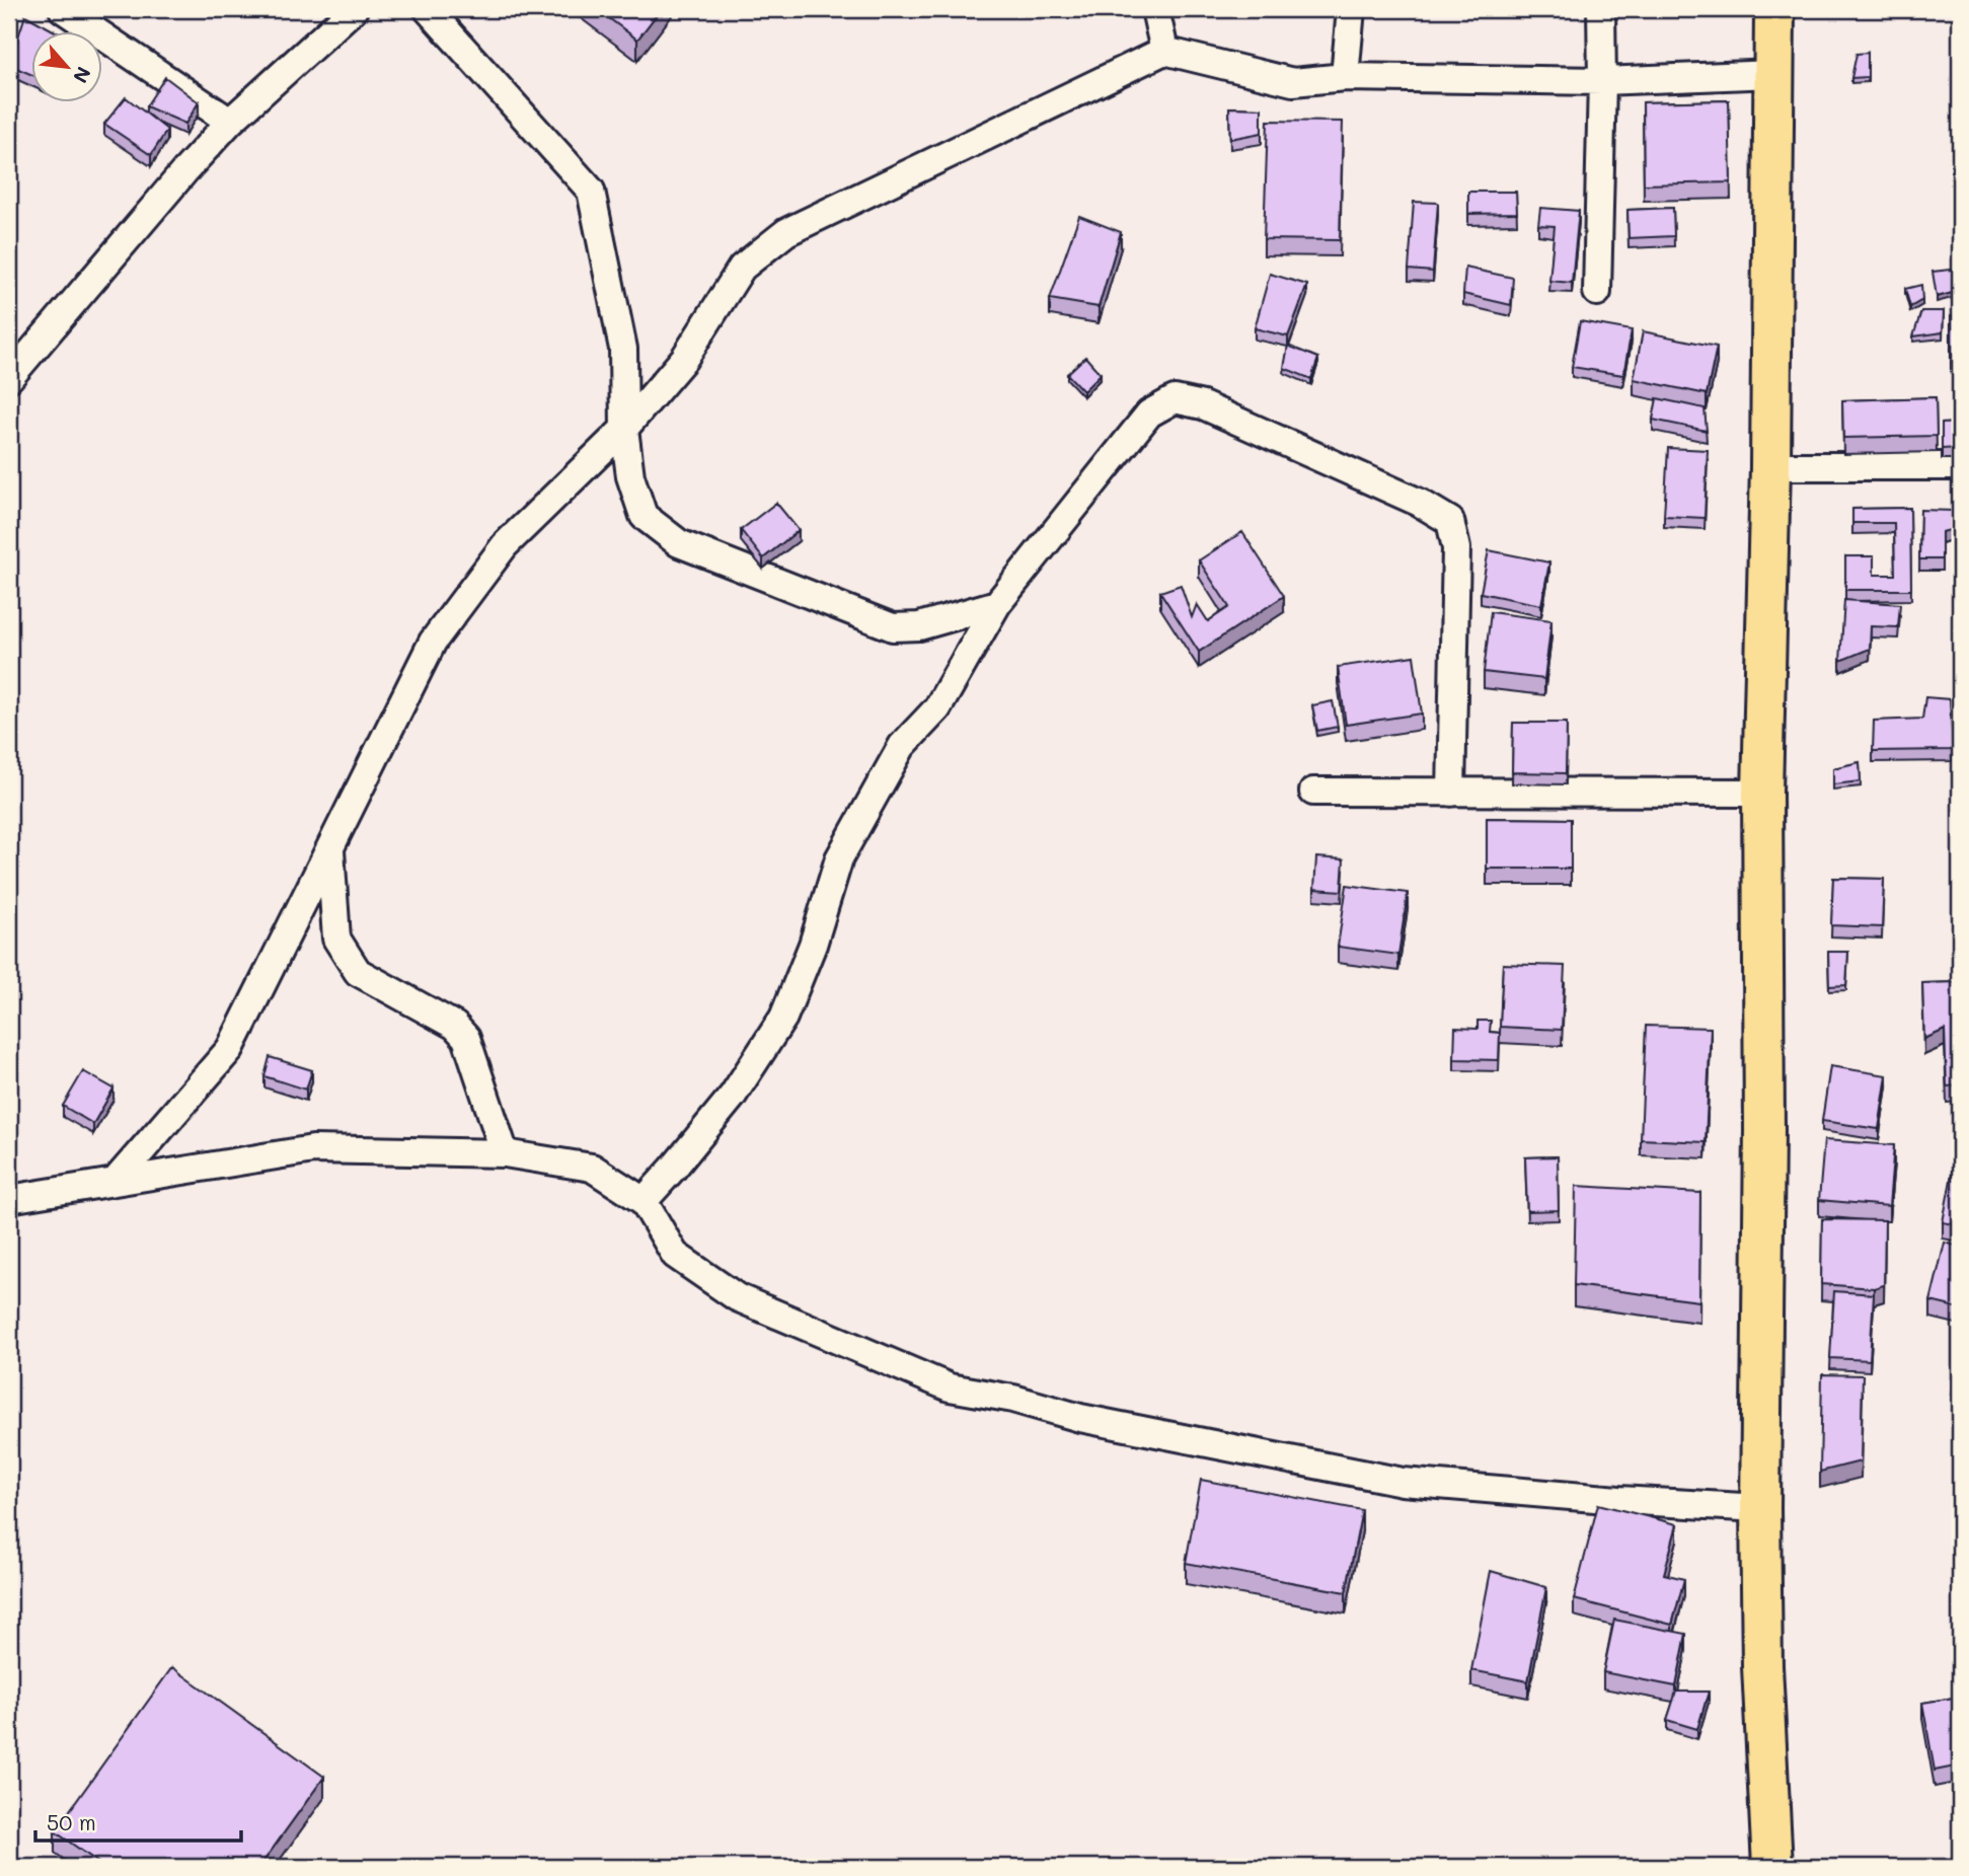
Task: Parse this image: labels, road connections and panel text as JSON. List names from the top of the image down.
{
  "scale_bar": "50 m",
  "north": "bottom right"
}
